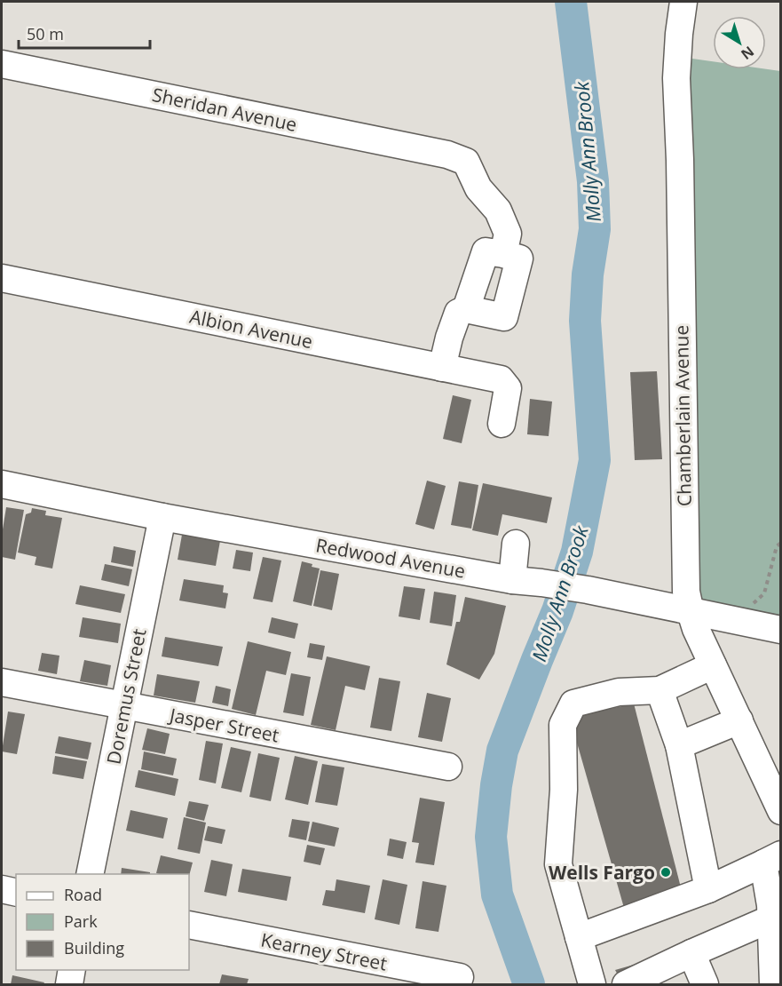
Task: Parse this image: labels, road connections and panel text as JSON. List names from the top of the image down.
{
  "streets": {
    "street": [
      "Sheridan Avenue",
      "Albion Avenue",
      "Chamberlain Avenue",
      "Redwood Avenue",
      "Doremus Street",
      "Jasper Street",
      "Kearney Street"
    ]
  },
  "crossings": [
    ["Chamberlain Avenue", "Redwood Avenue"],
    ["Redwood Avenue", "Doremus Street"],
    ["Doremus Street", "Jasper Street"]
  ],
  "water": ["Molly Ann Brook"],
  "places": ["Wells Fargo"],
  "legend": ["Road", "Park", "Building"],
  "scale_bar": "50 m",
  "north": "bottom right"
}
